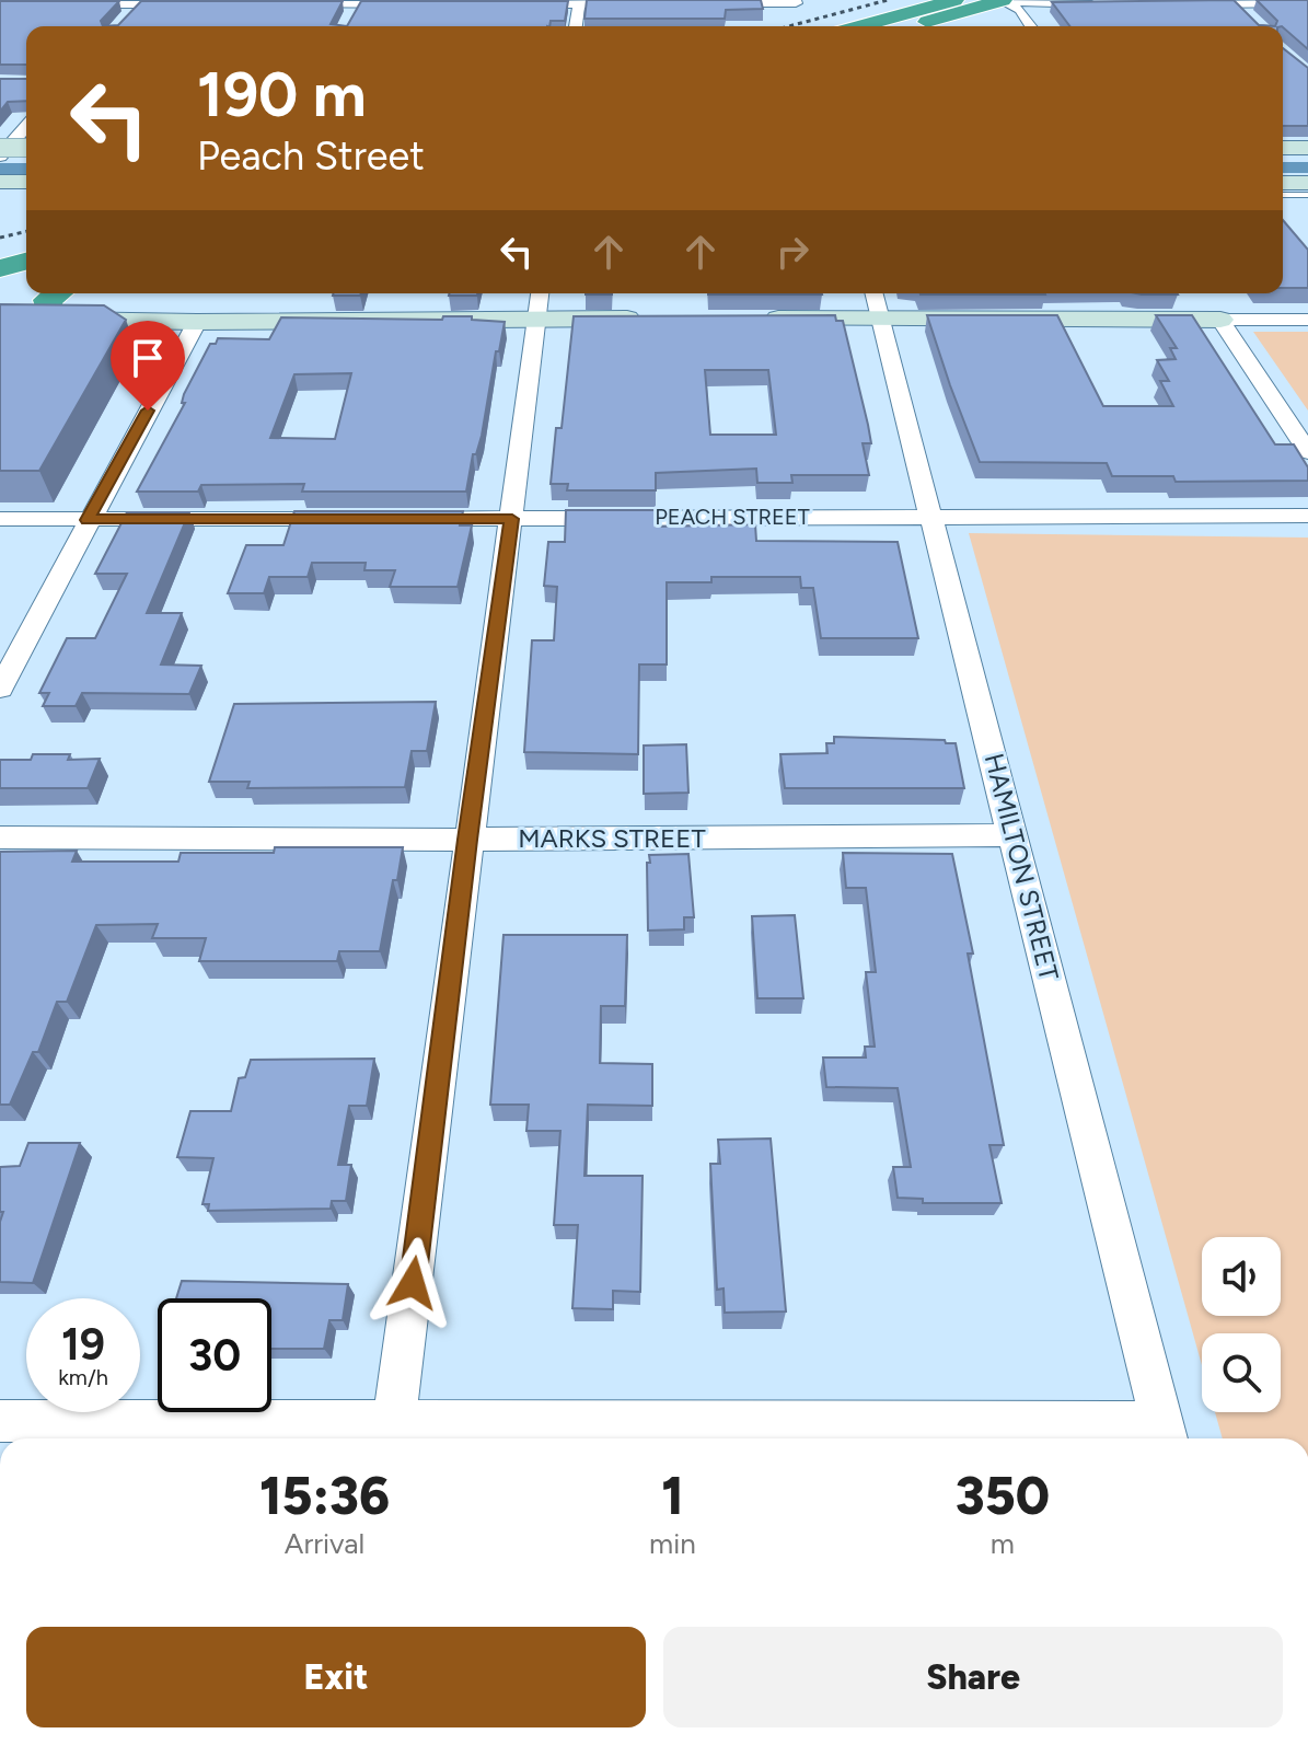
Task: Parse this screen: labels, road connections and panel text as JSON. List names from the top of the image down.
{
  "streets": {
    "street": ["PEACH STREET", "MARKS STREET", "HAMILTON STREET"]
  },
  "crossings": [
    ["PEACH STREET", "HAMILTON STREET"],
    ["MARKS STREET", "HAMILTON STREET"]
  ],
  "page": {
    "turn": ["190 m", "Peach Street"],
    "speed": "19 km/h",
    "limit": "30",
    "eta": [
      "15:36",
      "Arrival",
      "1",
      "min",
      "350",
      "m"
    ],
    "buttons": ["Exit", "Share"]
  }
}
